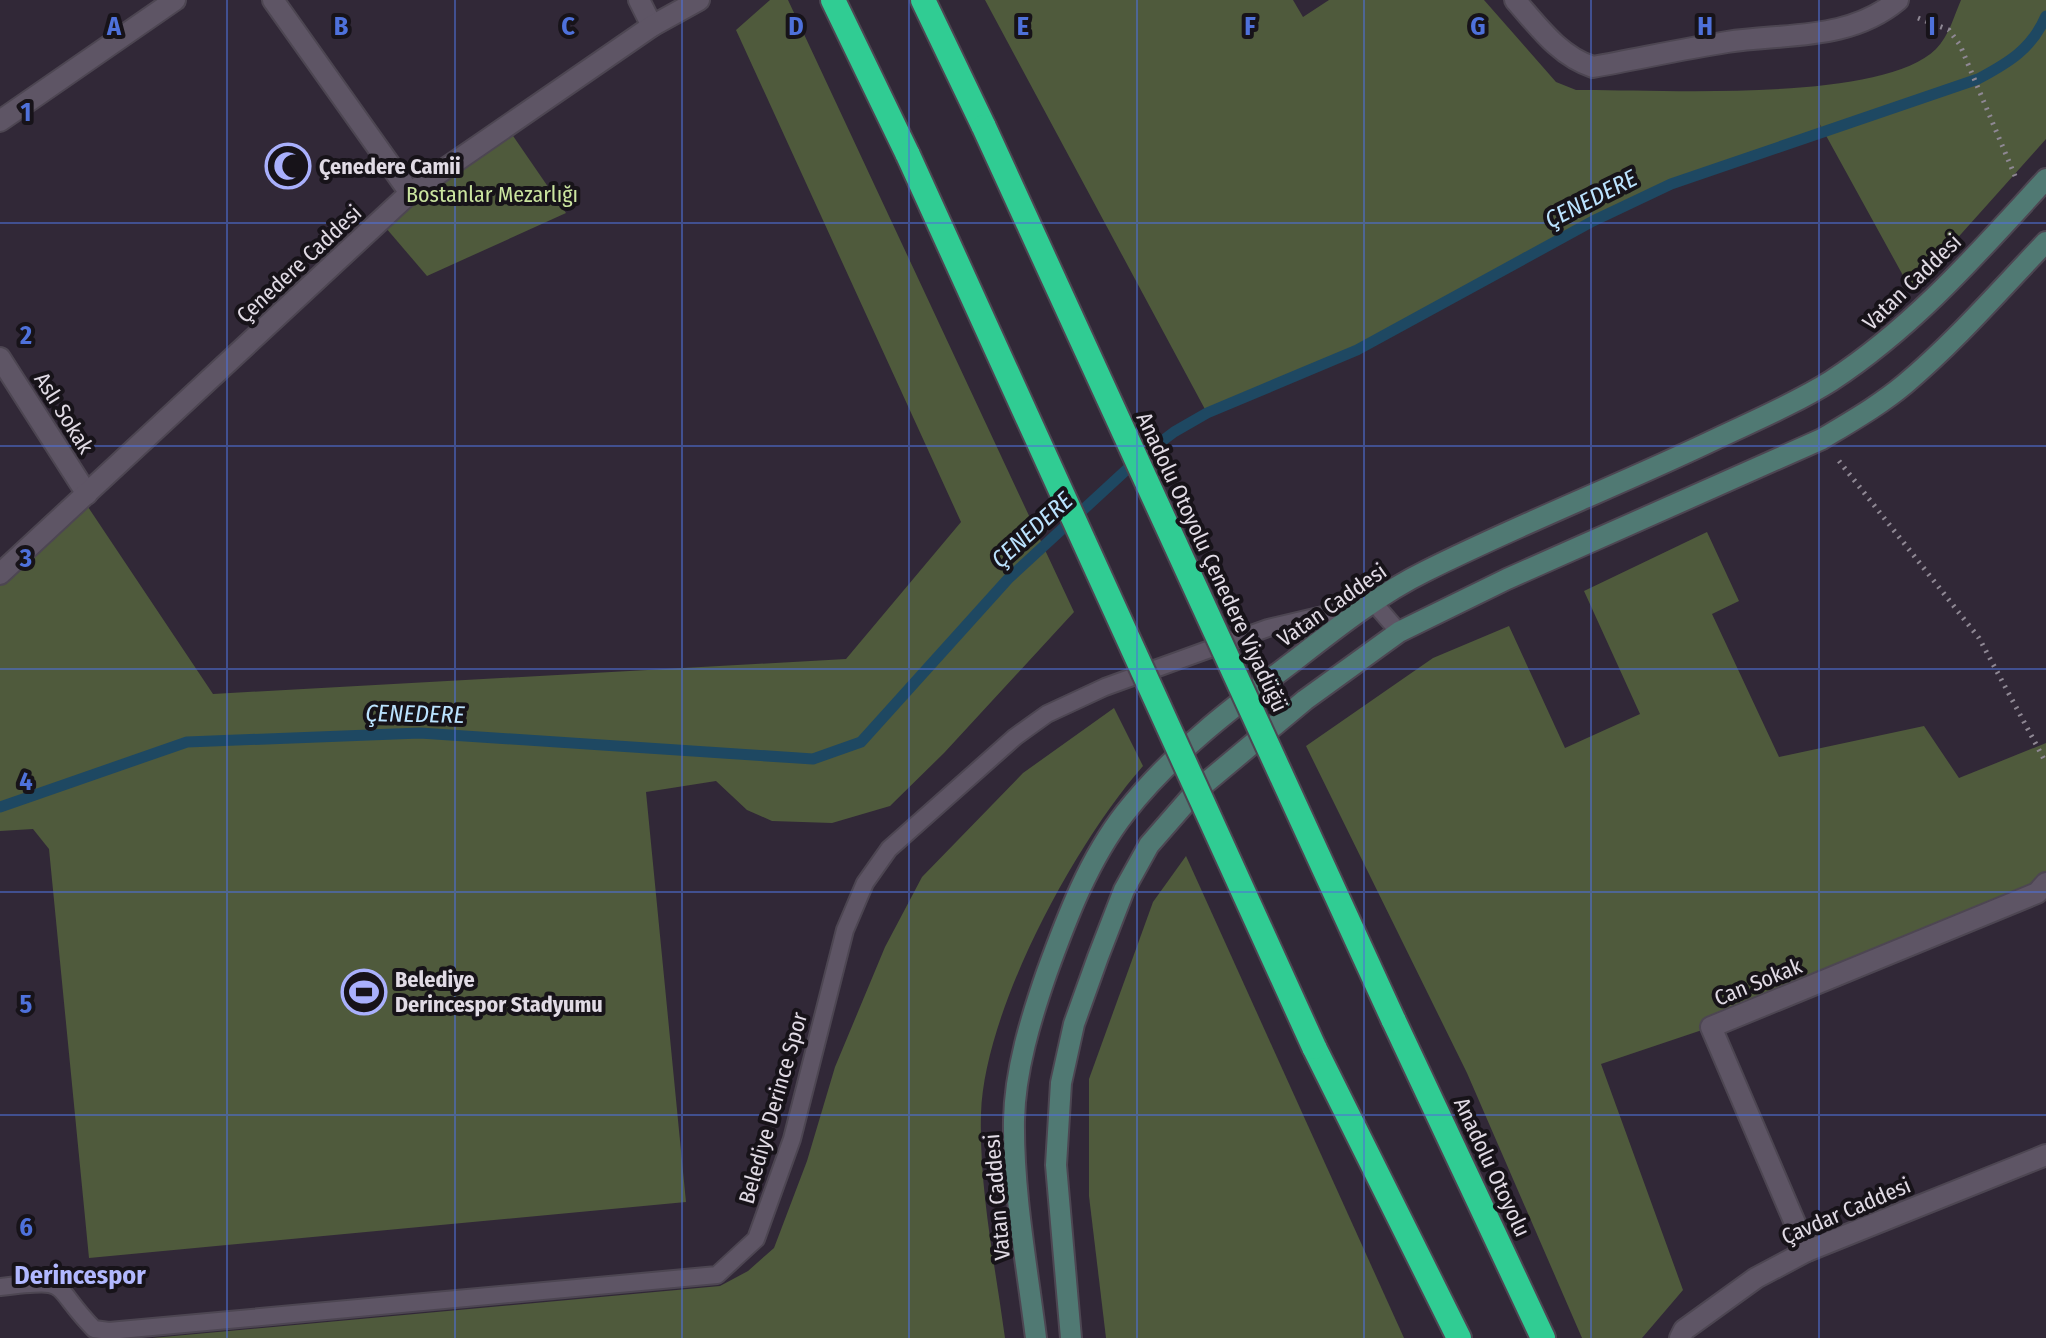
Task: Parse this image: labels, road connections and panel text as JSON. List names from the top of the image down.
{
  "streets": {
    "highway": ["Anadolu Otoyolu Çenedere Viyadüğü", "Anadolu Otoyolu"],
    "main road": ["Vatan Caddesi"],
    "street": [
      "Çenedere Caddesi",
      "Aslı Sokak",
      "Can Sokak",
      "Çavdar Caddesi"
    ],
    "lane": ["Belediye Derince Spor"]
  },
  "crossings": [
    ["Çenedere Caddesi", "Aslı Sokak"],
    ["Vatan Caddesi", "Belediye Derince Spor"],
    ["Anadolu Otoyolu Çenedere Viyadüğü", "Anadolu Otoyolu"],
    ["Can Sokak", "Çavdar Caddesi"]
  ],
  "districts": ["Derincespor"],
  "water": ["ÇENEDERE"],
  "parks": ["Bostanlar Mezarlığı"],
  "places": {
    "mosque": ["Çenedere Camii"],
    "sports": ["Belediye Derincespor Stadyumu"]
  },
  "grid": {
    "columns": [
      "A",
      "B",
      "C",
      "D",
      "E",
      "F",
      "G",
      "H",
      "I"
    ],
    "rows": [
      "1",
      "2",
      "3",
      "4",
      "5",
      "6"
    ]
  }
}
